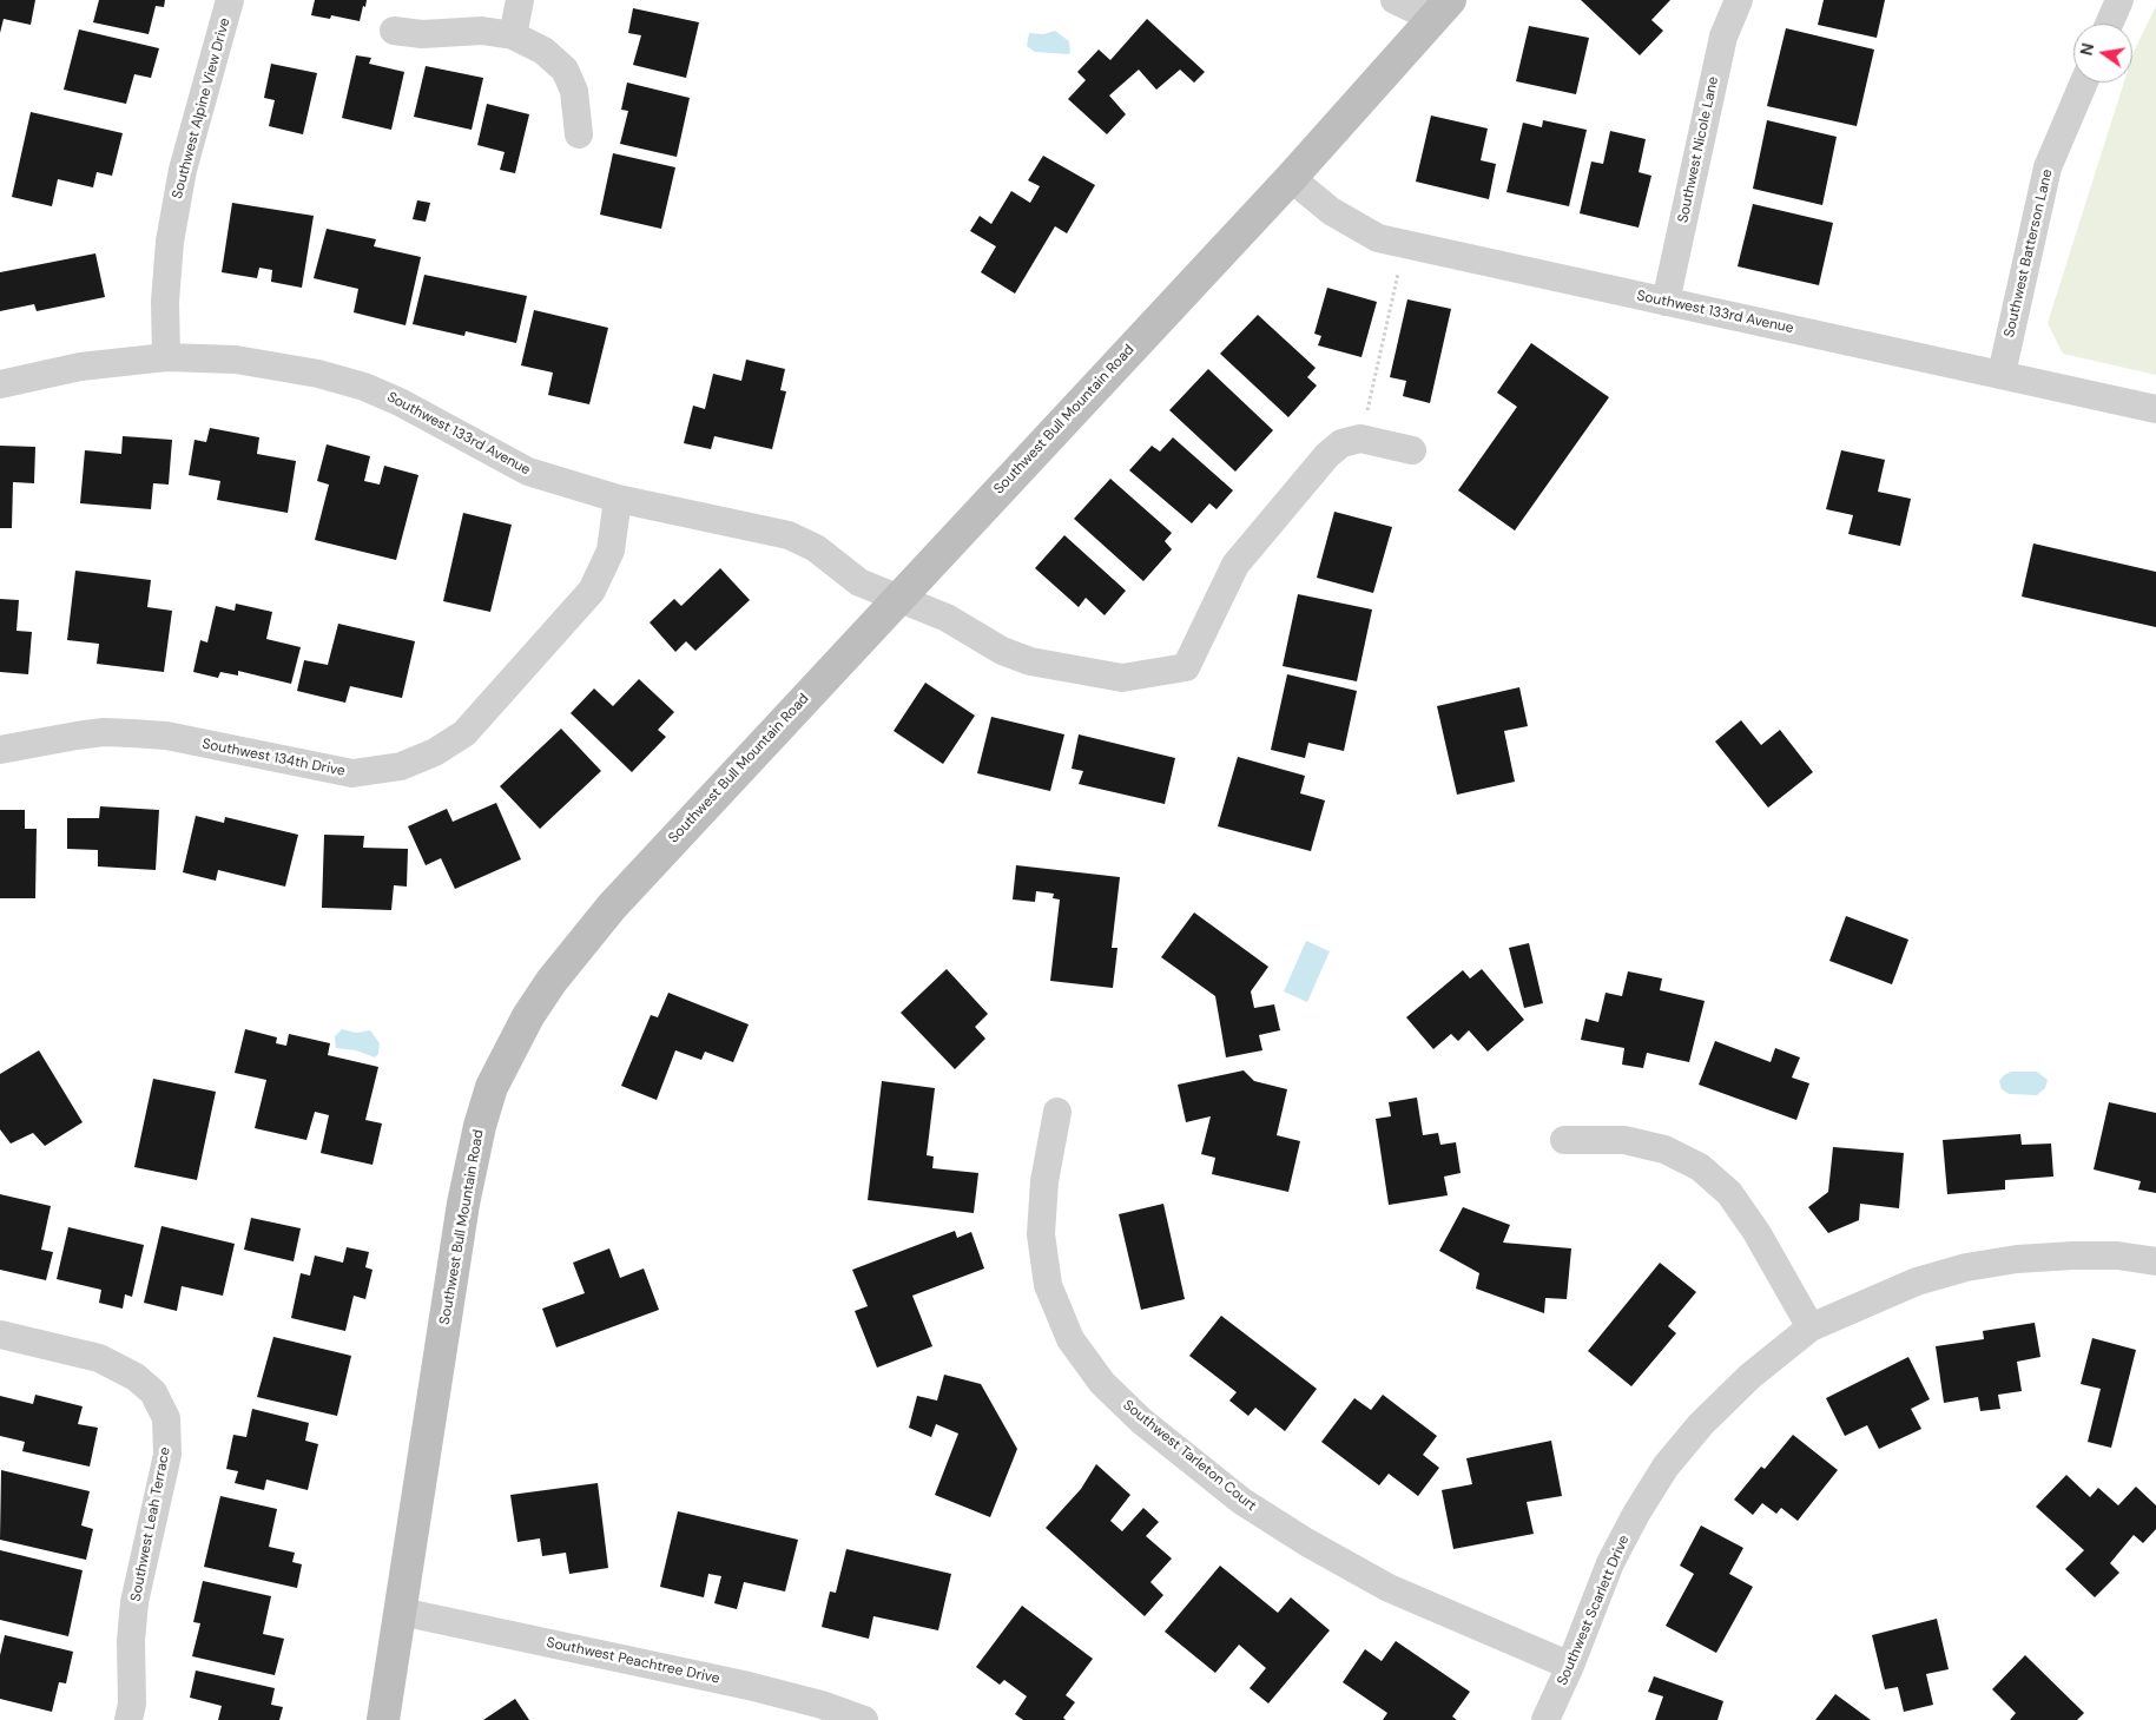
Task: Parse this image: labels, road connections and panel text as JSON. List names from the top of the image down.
{
  "streets": {
    "main road": ["Southwest Bull Mountain Road"],
    "street": [
      "Southwest Alpine View Drive",
      "Southwest Nicole Lane",
      "Southwest Batterson Lane",
      "Southwest 133rd Avenue",
      "Southwest 134th Drive",
      "Southwest Tarleton Court",
      "Southwest Leah Terrace",
      "Southwest Scarlett Drive",
      "Southwest Peachtree Drive"
    ]
  },
  "crossings": [
    ["Southwest Alpine View Drive", "Southwest 133rd Avenue"],
    ["Southwest Nicole Lane", "Southwest 133rd Avenue"],
    ["Southwest Batterson Lane", "Southwest 133rd Avenue"],
    ["Southwest 133rd Avenue", "Southwest Bull Mountain Road"],
    ["Southwest 133rd Avenue", "Southwest 134th Drive"],
    ["Southwest Bull Mountain Road", "Southwest Peachtree Drive"],
    ["Southwest Tarleton Court", "Southwest Scarlett Drive"]
  ],
  "north": "left"
}
